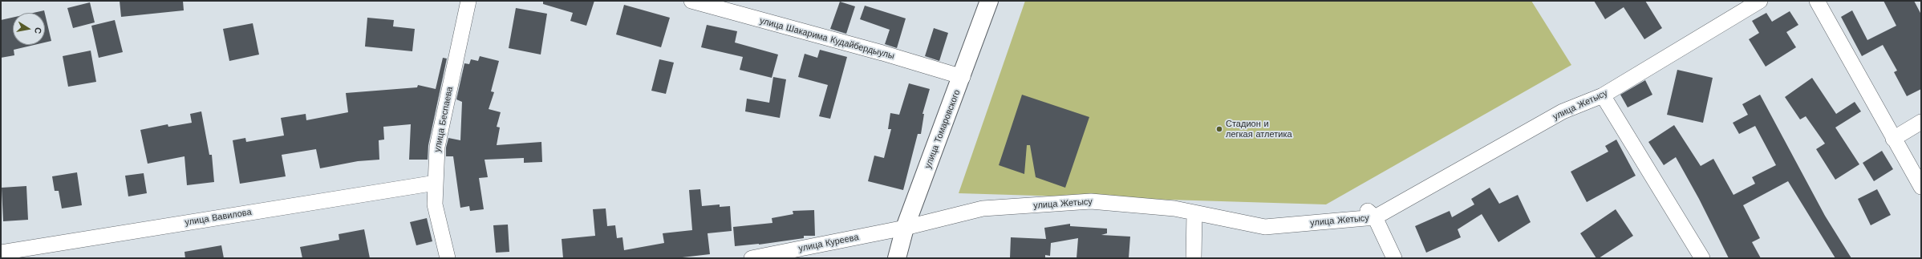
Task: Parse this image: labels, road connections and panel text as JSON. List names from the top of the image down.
{
  "streets": {
    "street": [
      "улица Шакарима Кудайбердыулы",
      "улица Жетысу",
      "улица Беспаева",
      "улица Томаровского",
      "улица Вавилова",
      "улица Куреева"
    ]
  },
  "crossings": [
    ["улица Шакарима Кудайбердыулы", "улица Томаровского"],
    ["улица Жетысу", "улица Томаровского"],
    ["улица Жетысу", "улица Куреева"],
    ["улица Беспаева", "улица Вавилова"],
    ["улица Томаровского", "улица Куреева"]
  ],
  "places": ["Стадион и легкая атлетика"],
  "north": "right"
}
